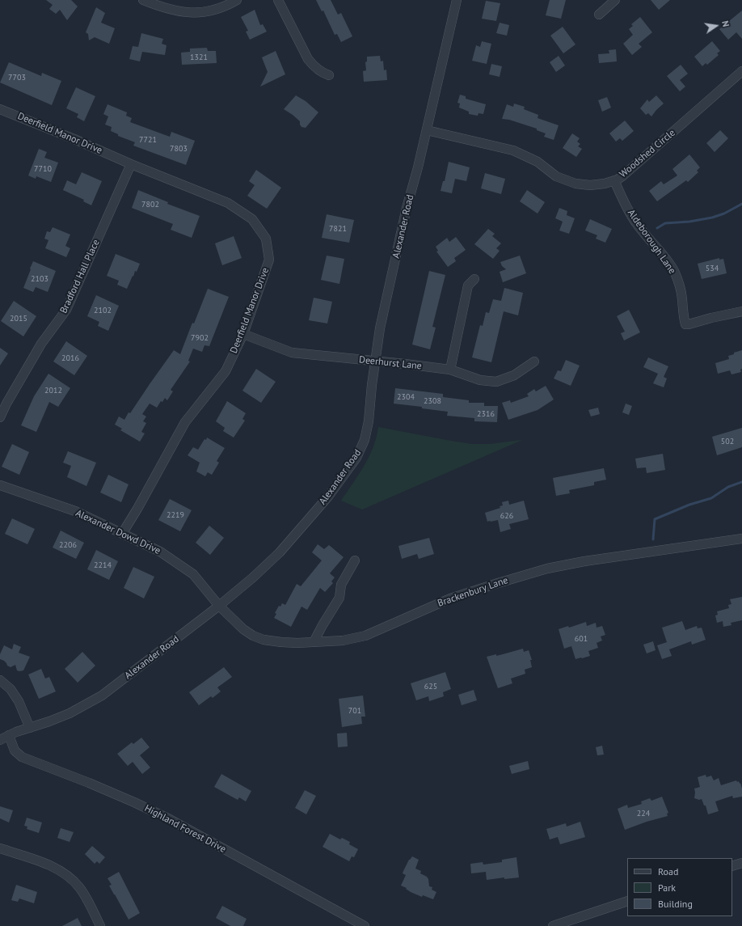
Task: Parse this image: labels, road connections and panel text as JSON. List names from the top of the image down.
{
  "streets": {
    "street": [
      "Deerfield Manor Drive",
      "Woodshed Circle",
      "Alexander Road",
      "Aldeborough Lane",
      "Bradford Hall Place",
      "Deerhurst Lane",
      "Alexander Dowd Drive",
      "Brackenbury Lane",
      "Highland Forest Drive"
    ]
  },
  "crossings": [
    ["Deerfield Manor Drive", "Bradford Hall Place"],
    ["Deerfield Manor Drive", "Deerhurst Lane"],
    ["Deerfield Manor Drive", "Alexander Dowd Drive"],
    ["Woodshed Circle", "Alexander Road"],
    ["Woodshed Circle", "Aldeborough Lane"],
    ["Alexander Road", "Deerhurst Lane"],
    ["Alexander Road", "Alexander Dowd Drive"],
    ["Alexander Road", "Brackenbury Lane"],
    ["Alexander Road", "Highland Forest Drive"],
    ["Alexander Dowd Drive", "Brackenbury Lane"]
  ],
  "house_numbers": [
    "1321",
    "7703",
    "7721",
    "7803",
    "7710",
    "7802",
    "7821",
    "534",
    "2103",
    "2102",
    "2015",
    "7902",
    "2016",
    "2012",
    "2304",
    "2308",
    "2316",
    "502",
    "2219",
    "626",
    "2206",
    "2214",
    "601",
    "625",
    "701",
    "224"
  ],
  "legend": ["Road", "Park", "Building"],
  "north": "right"
}
